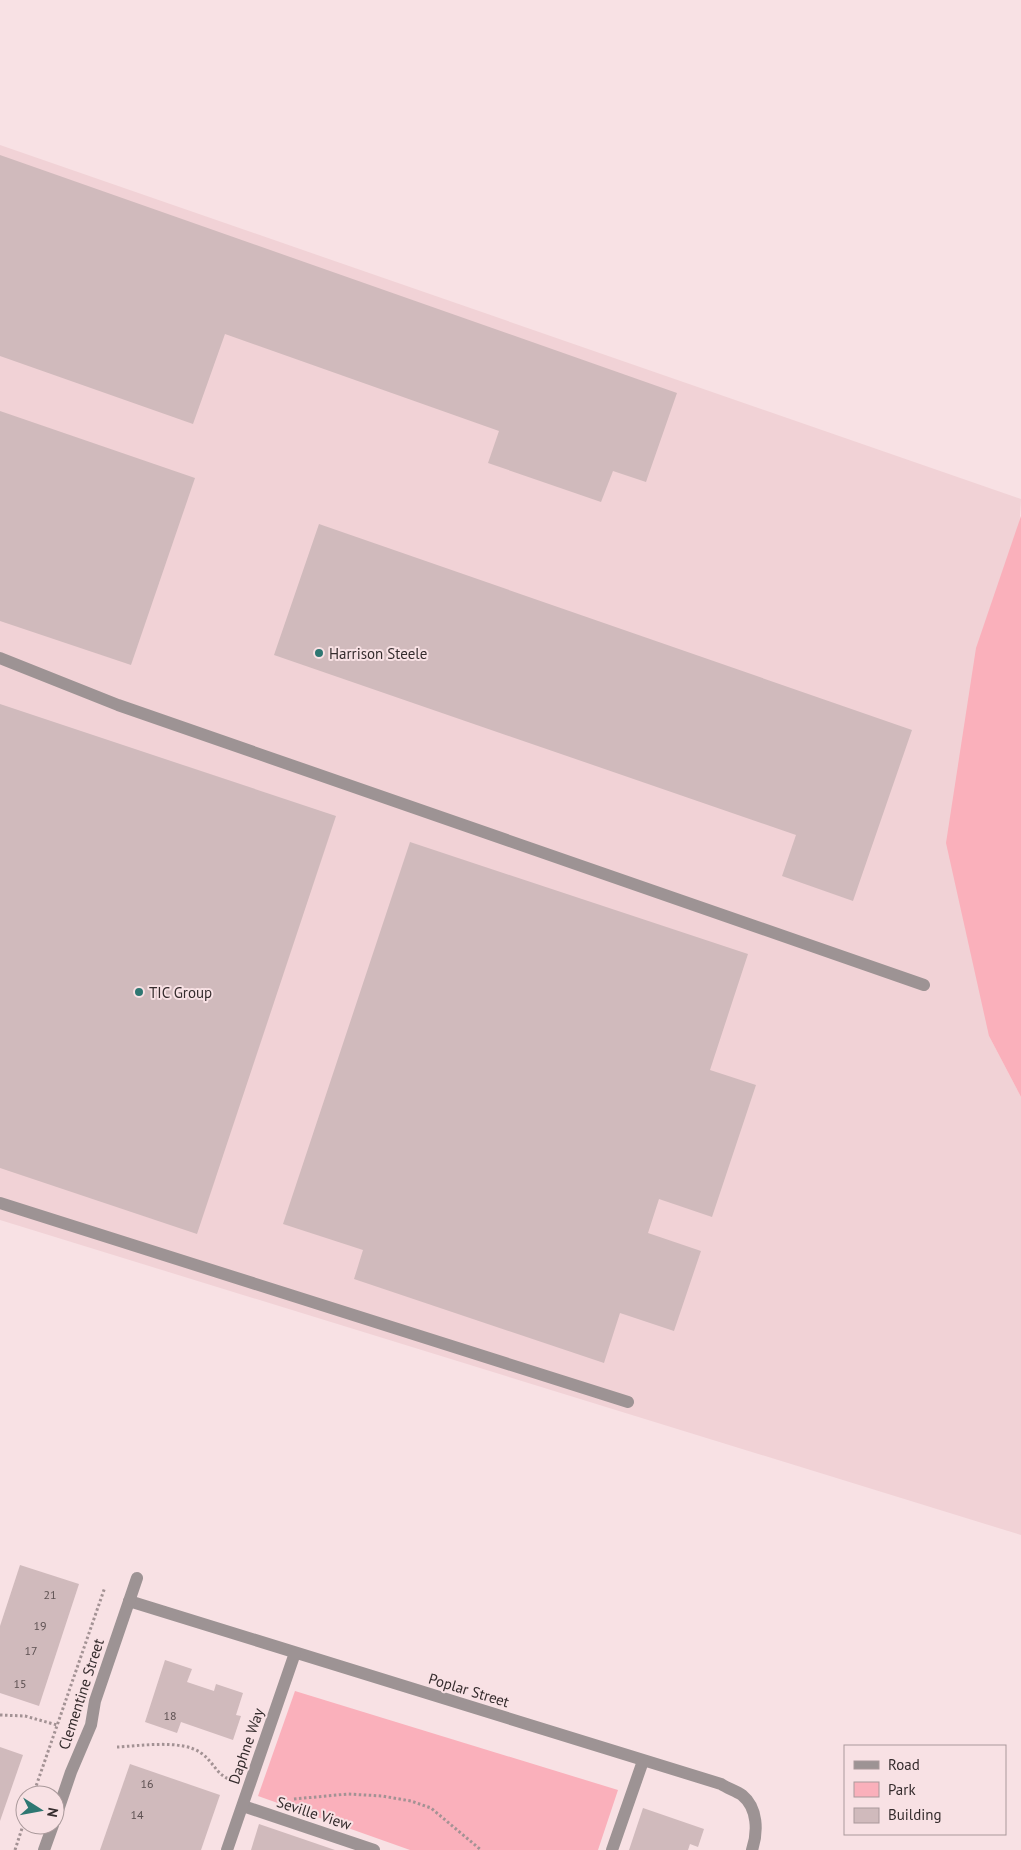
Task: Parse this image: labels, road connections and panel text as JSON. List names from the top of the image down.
{
  "streets": {
    "street": [
      "Poplar Street",
      "Clementine Street",
      "Daphne Way",
      "Seville View"
    ]
  },
  "crossings": [
    ["Poplar Street", "Clementine Street"],
    ["Poplar Street", "Daphne Way"],
    ["Daphne Way", "Seville View"]
  ],
  "places": ["Harrison Steele", "TIC Group"],
  "house_numbers": [
    "21",
    "19",
    "17",
    "15",
    "18",
    "16",
    "14"
  ],
  "legend": ["Road", "Park", "Building"],
  "north": "right"
}
